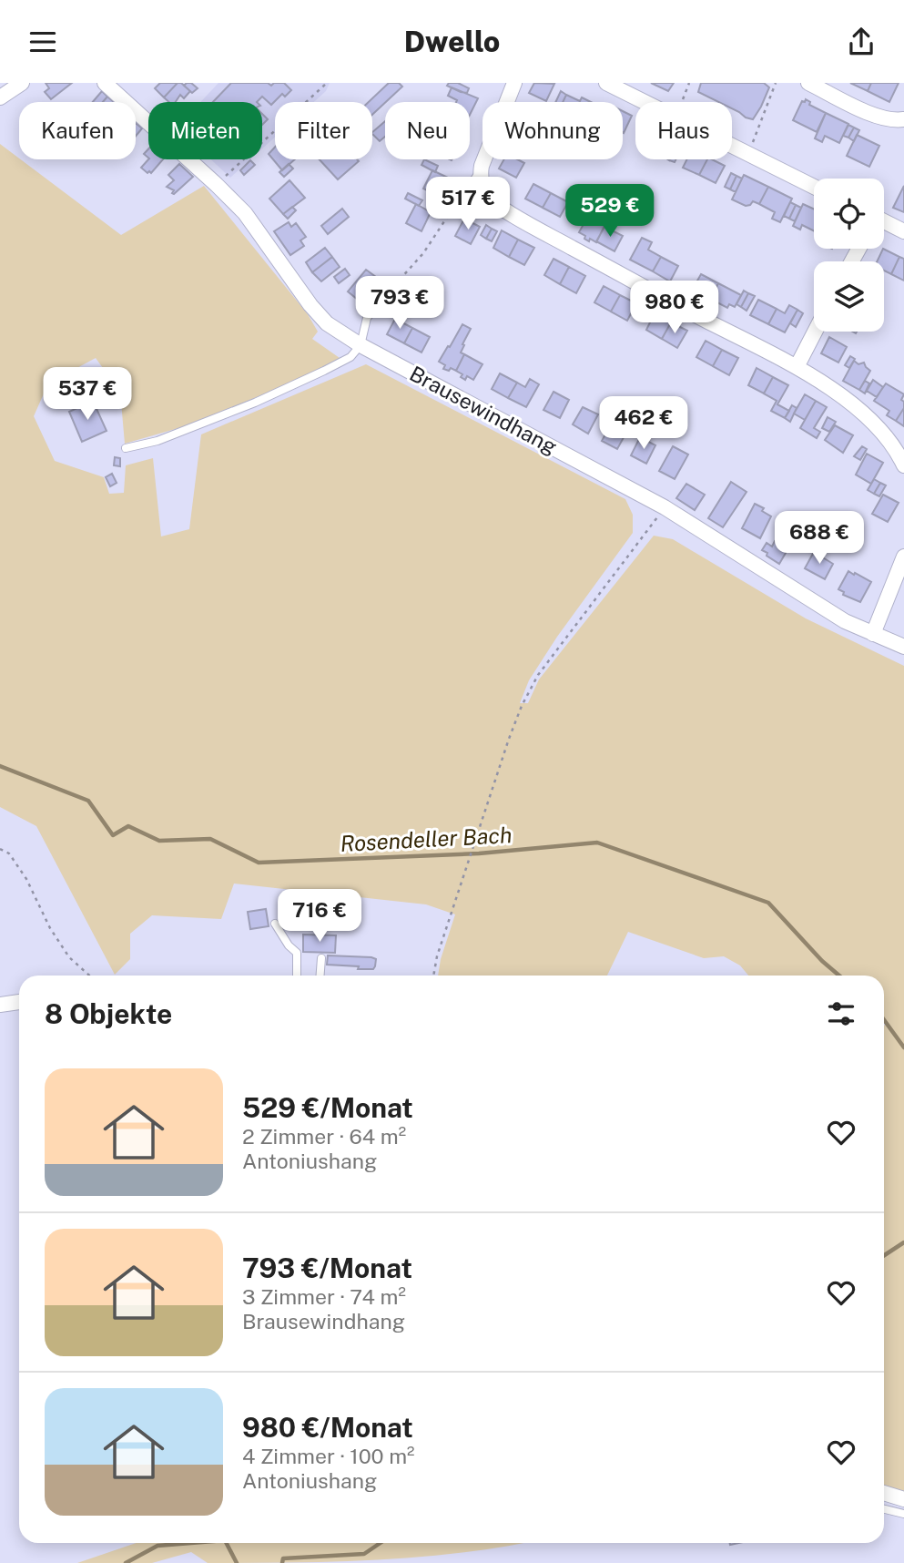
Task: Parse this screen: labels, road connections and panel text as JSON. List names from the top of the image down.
{
  "streets": {
    "street": ["Brausewindhang"]
  },
  "water": ["Rosendeller Bach"],
  "page": {
    "header": "Dwello",
    "chip": [
      "Kaufen",
      "Mieten",
      "Filter",
      "Neu",
      "Wohnung",
      "Haus"
    ],
    "price": [
      "517 €",
      "529 €",
      "793 €",
      "980 €",
      "537 €",
      "462 €",
      "688 €",
      "716 €"
    ],
    "heading": "8 Objekte",
    "list": [
      {
        "name": "529 €/Monat",
        "note": "2 Zimmer · 64 m² · Antoniushang"
      },
      {
        "name": "793 €/Monat",
        "note": "3 Zimmer · 74 m² · Brausewindhang"
      },
      {
        "name": "980 €/Monat",
        "note": "4 Zimmer · 100 m² · Antoniushang"
      }
    ]
  }
}
